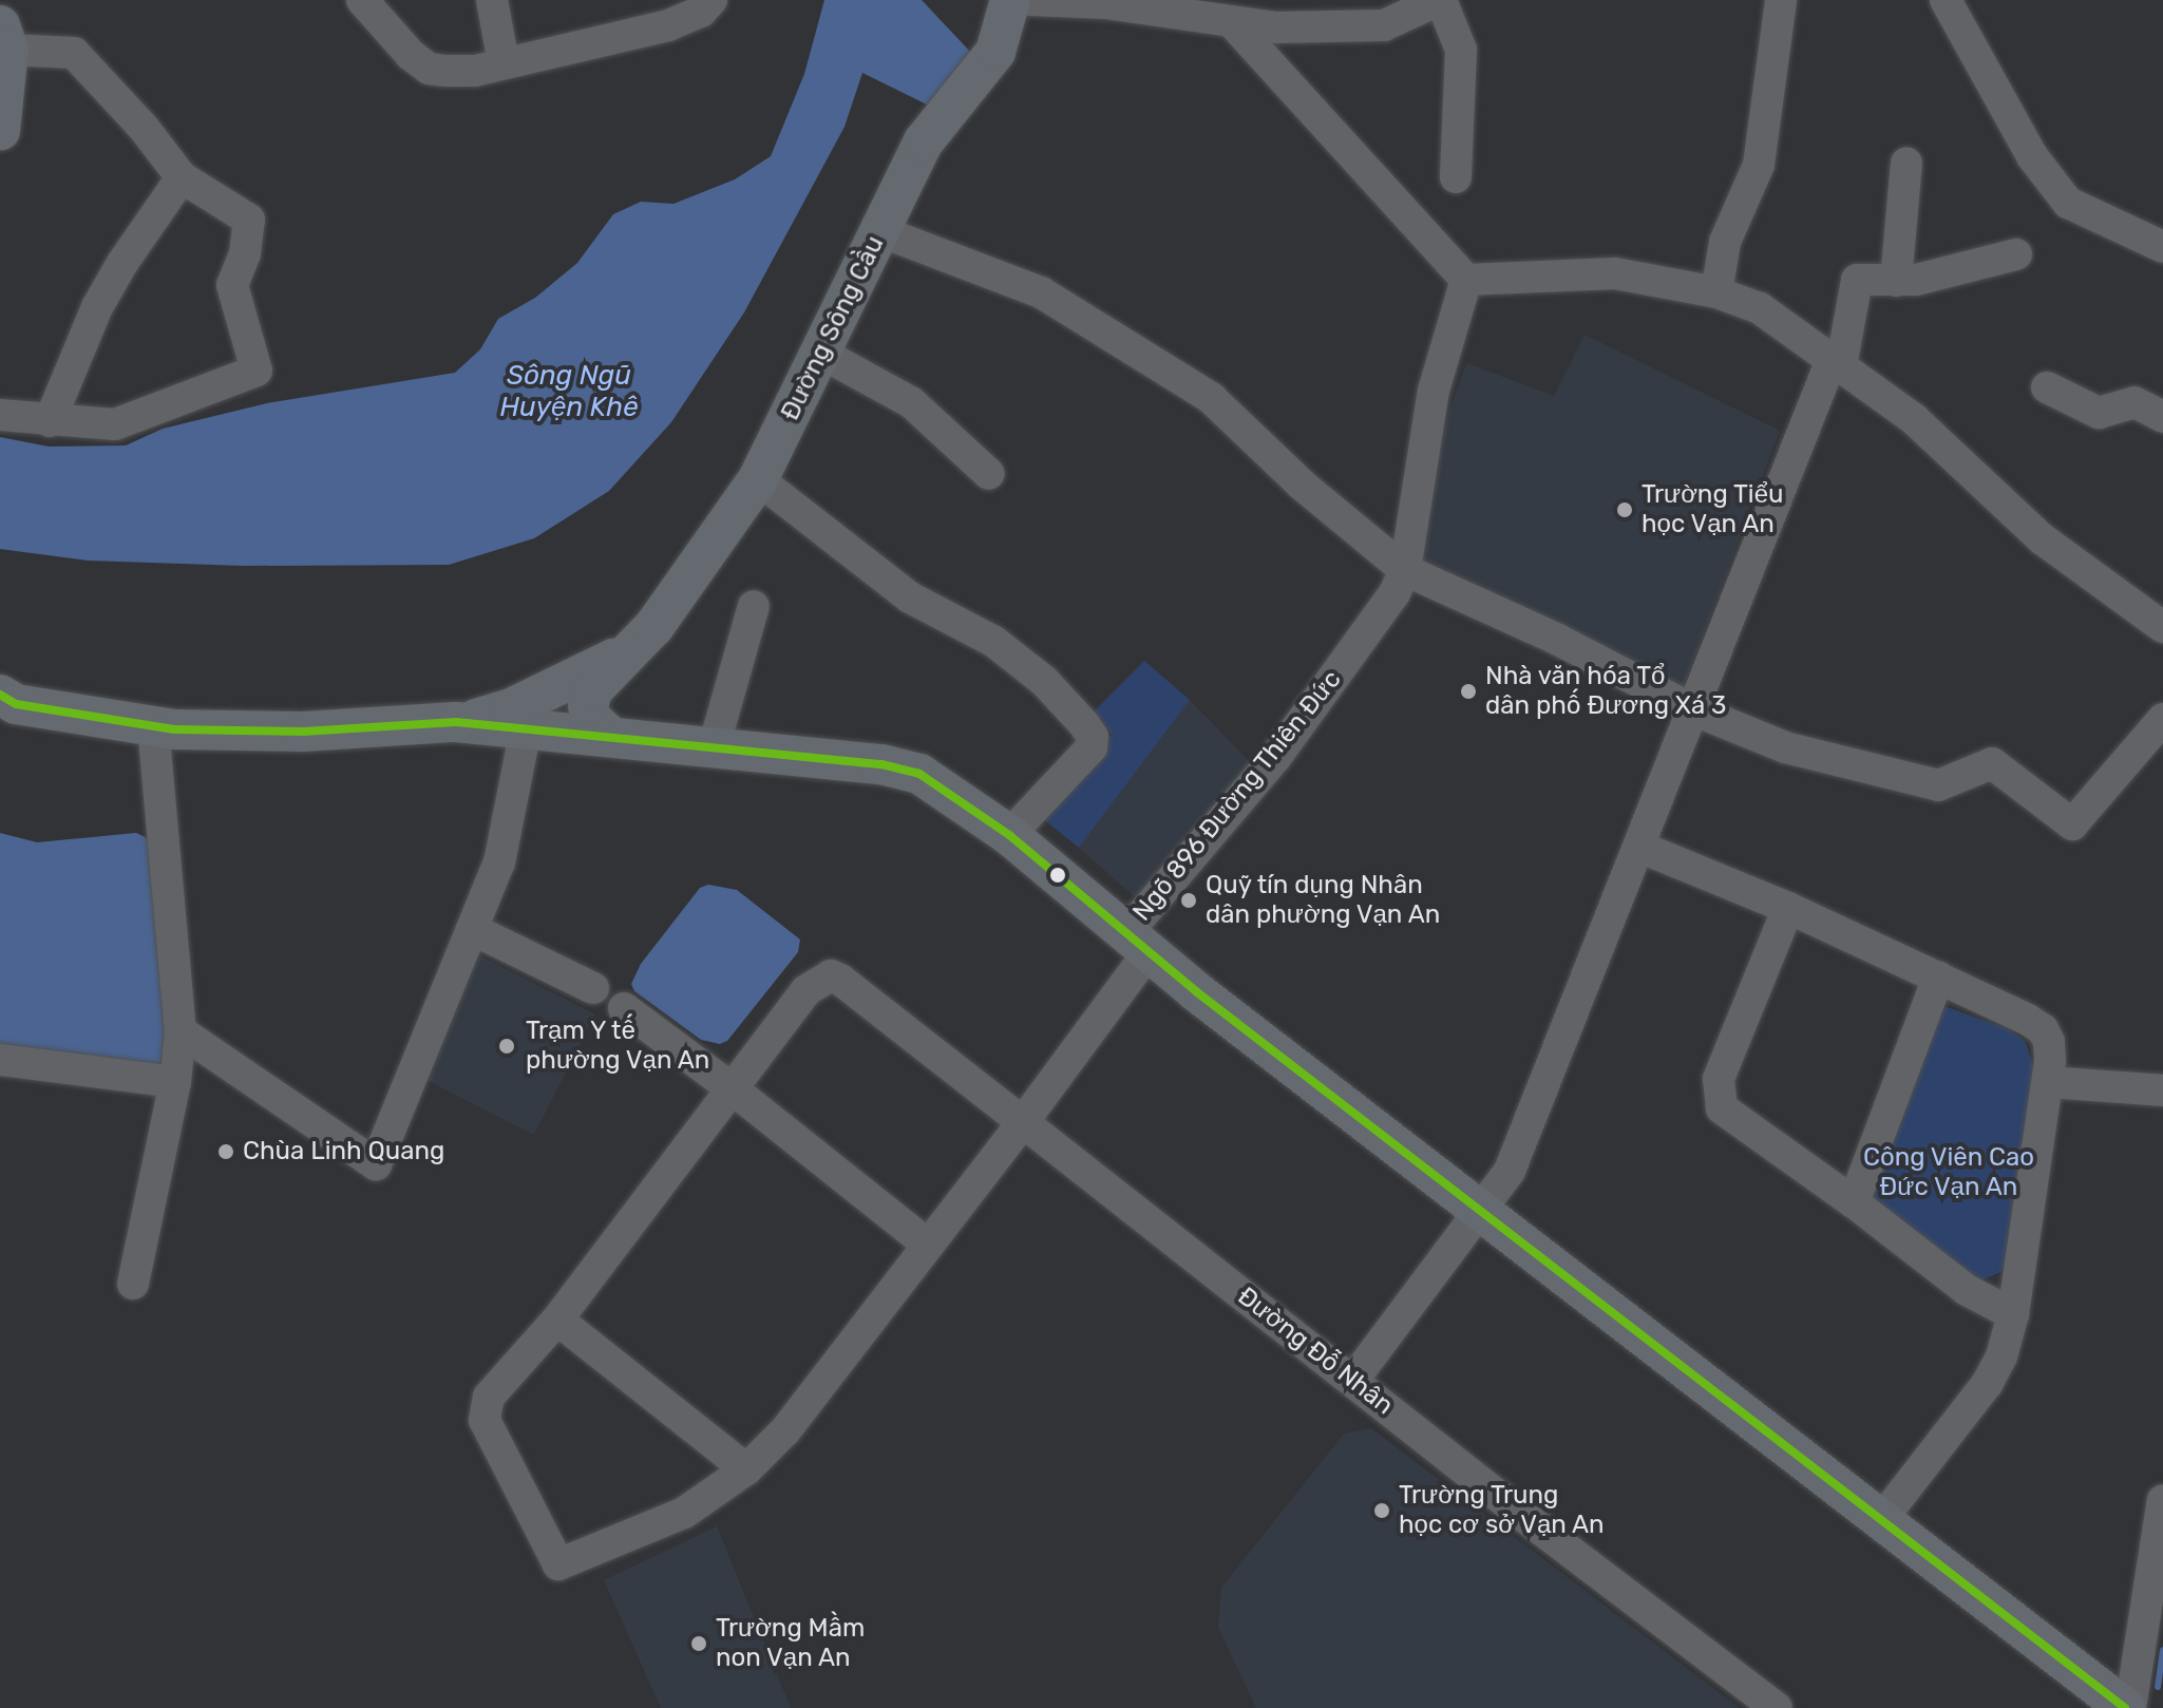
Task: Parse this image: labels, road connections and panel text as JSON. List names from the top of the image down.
{
  "streets": {
    "main road": ["Đường Sông Cầu"],
    "street": ["Ngõ 896 Đường Thiên Đức", "Đường Đỗ Nhân"]
  },
  "water": ["Sông Ngũ Huyện Khê"],
  "parks": ["Công Viên Cao Đức Vạn An"],
  "places": [
    "Trường Tiểu học Vạn An",
    "Nhà văn hóa Tổ dân phố Đương Xá 3",
    "Quỹ tín dụng Nhân dân phường Vạn An",
    "Trạm Y tế phường Vạn An",
    "Chùa Linh Quang",
    "Trường Trung học cơ sở Vạn An",
    "Trường Mầm non Vạn An"
  ]
}
